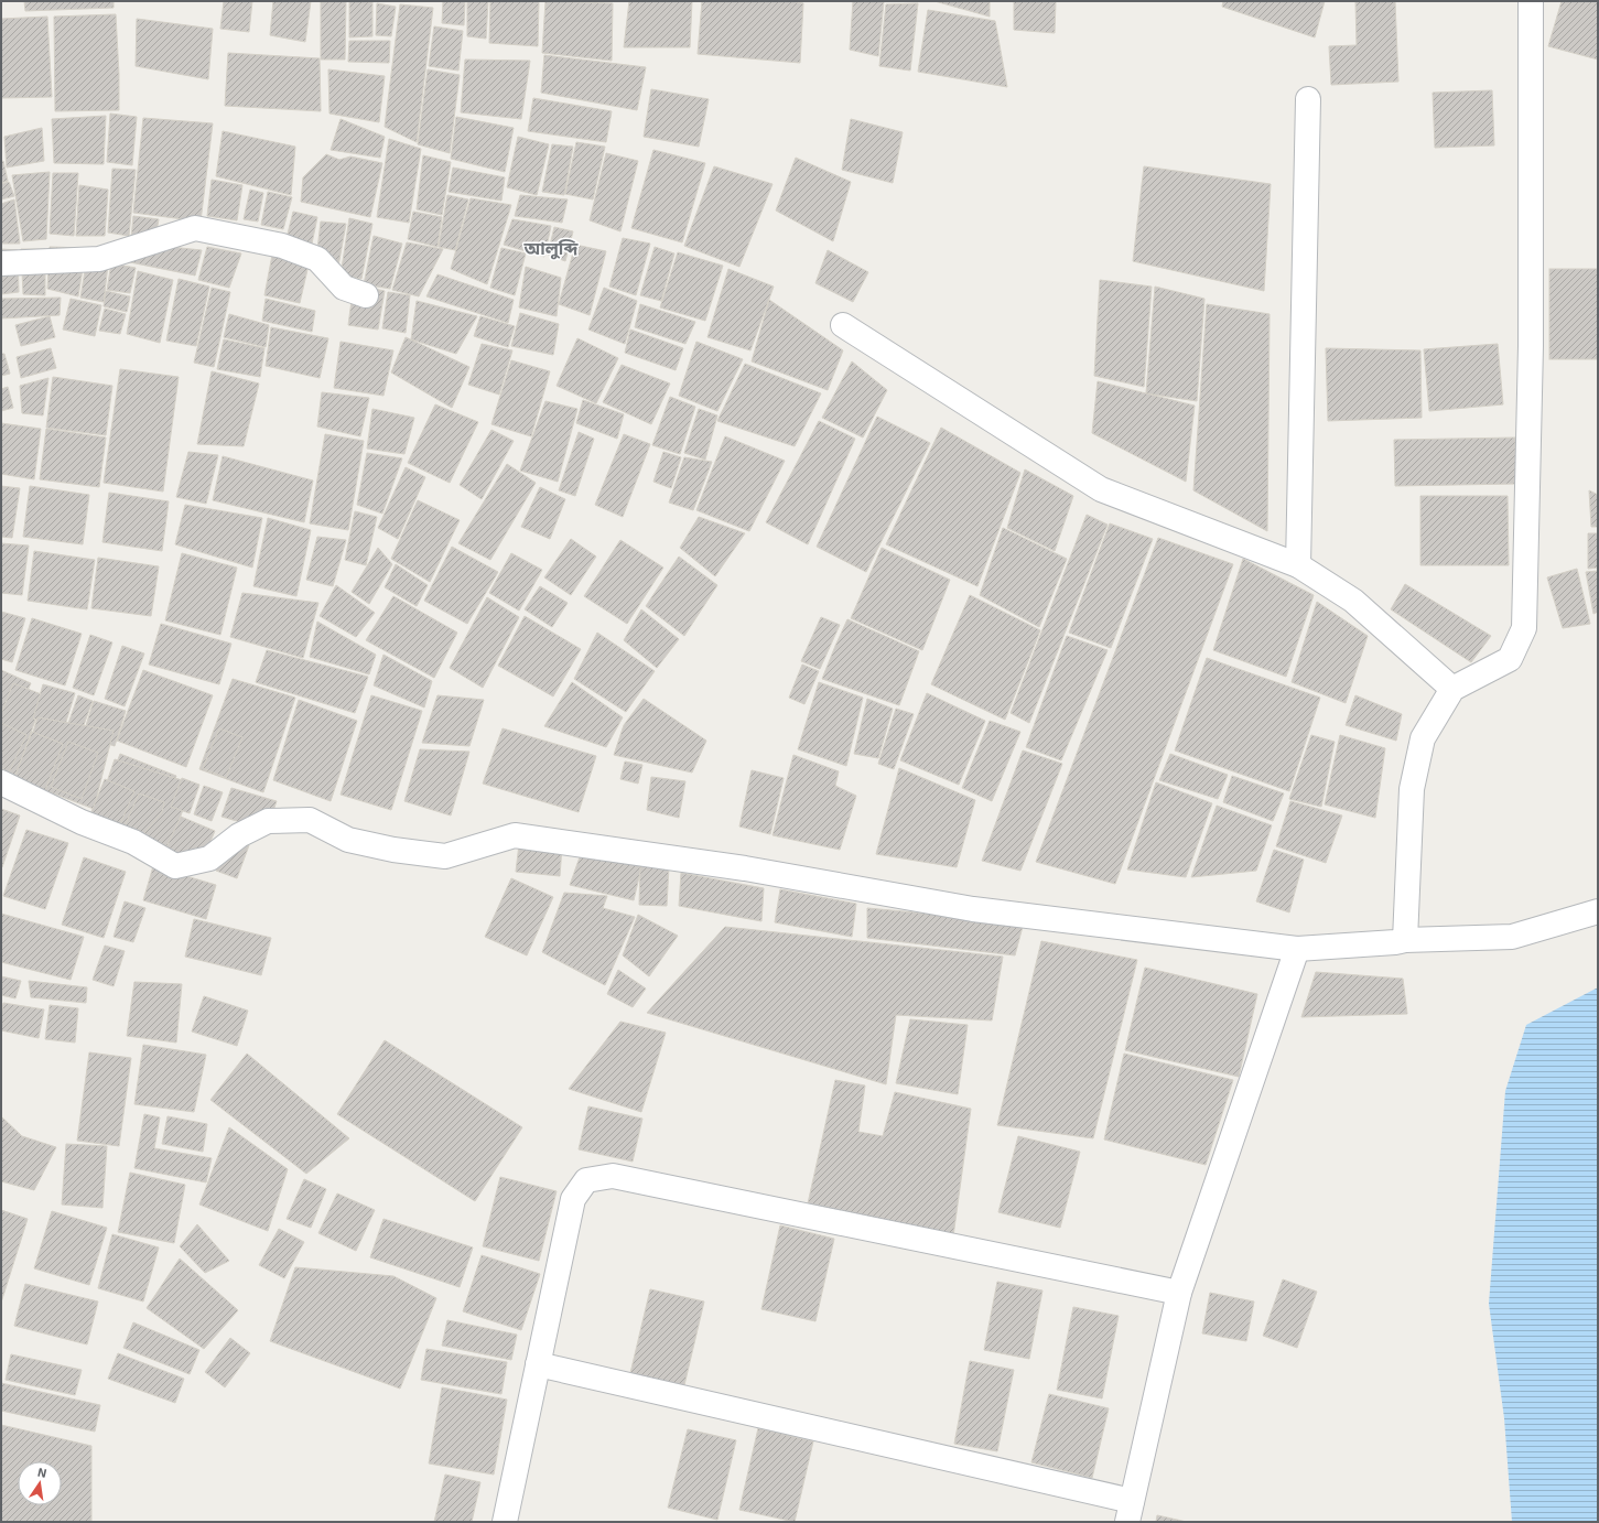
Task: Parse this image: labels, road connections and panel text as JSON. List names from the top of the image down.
{
  "districts": ["আলুব্দি"],
  "north": "top"
}
